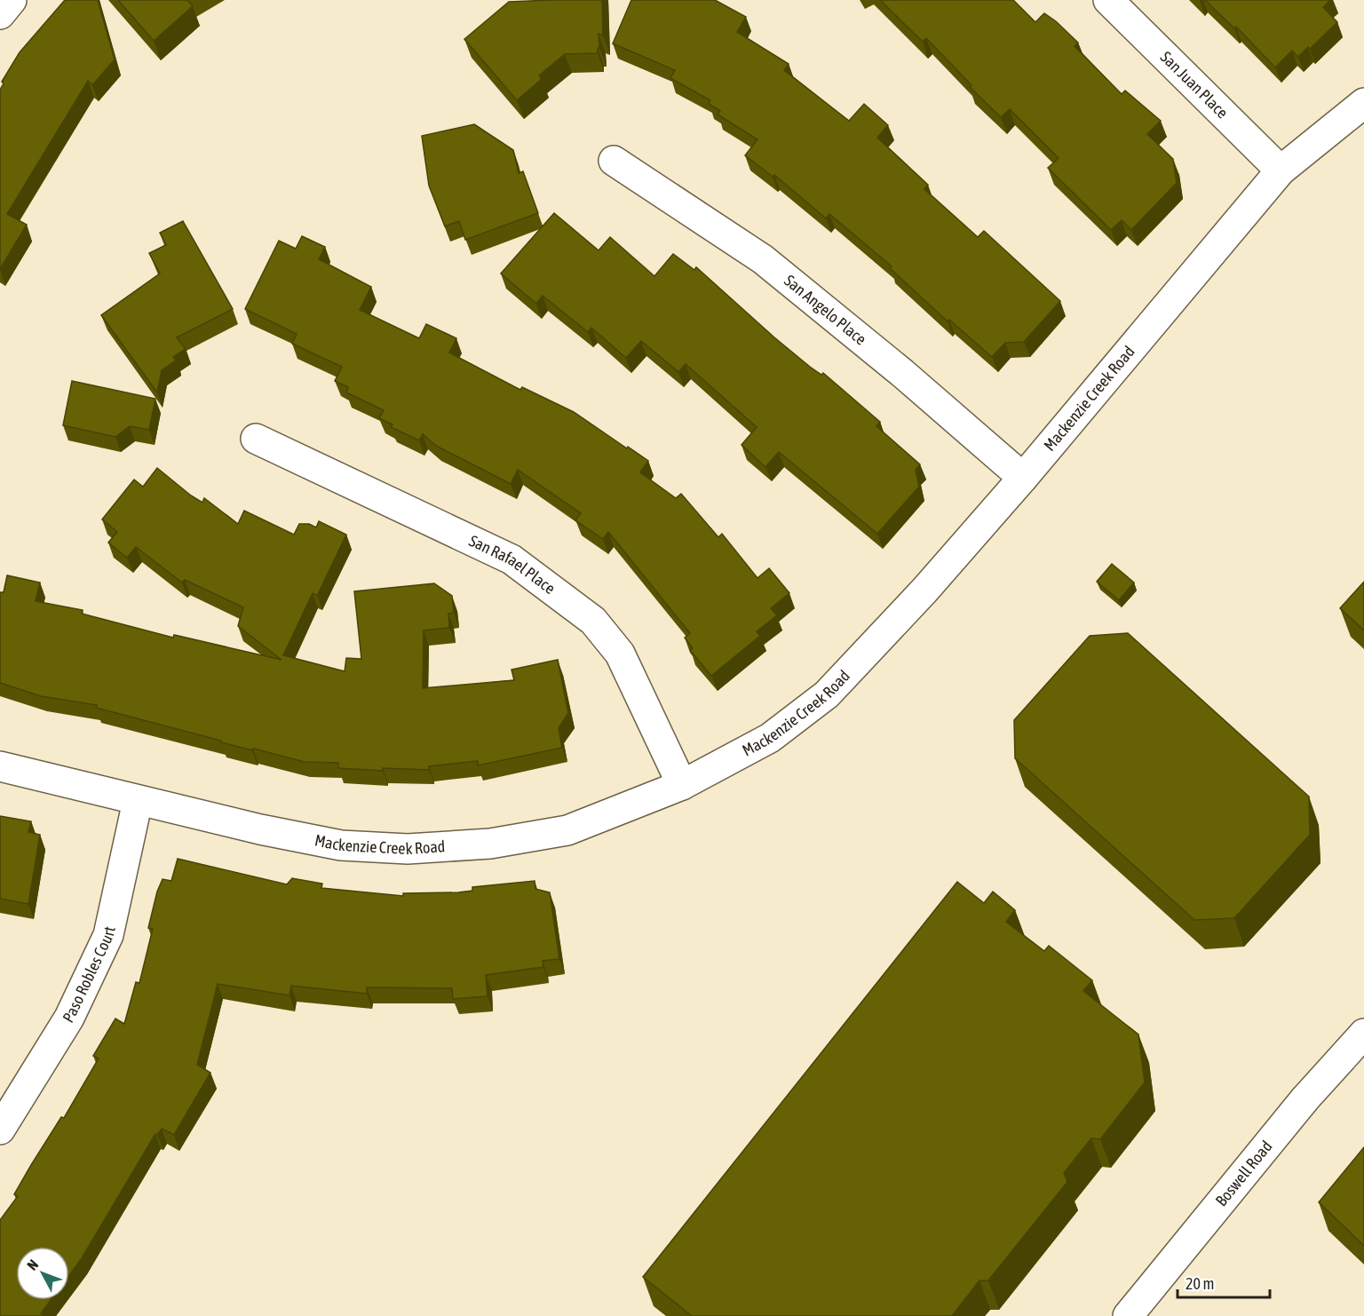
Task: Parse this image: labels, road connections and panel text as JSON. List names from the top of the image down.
{
  "streets": {
    "street": [
      "San Juan Place",
      "San Angelo Place",
      "Mackenzie Creek Road",
      "San Rafael Place",
      "Paso Robles Court",
      "Boswell Road"
    ]
  },
  "crossings": [
    ["San Juan Place", "Mackenzie Creek Road"],
    ["San Angelo Place", "Mackenzie Creek Road"],
    ["Mackenzie Creek Road", "San Rafael Place"],
    ["Mackenzie Creek Road", "Paso Robles Court"]
  ],
  "scale_bar": "20 m",
  "north": "top left"
}
